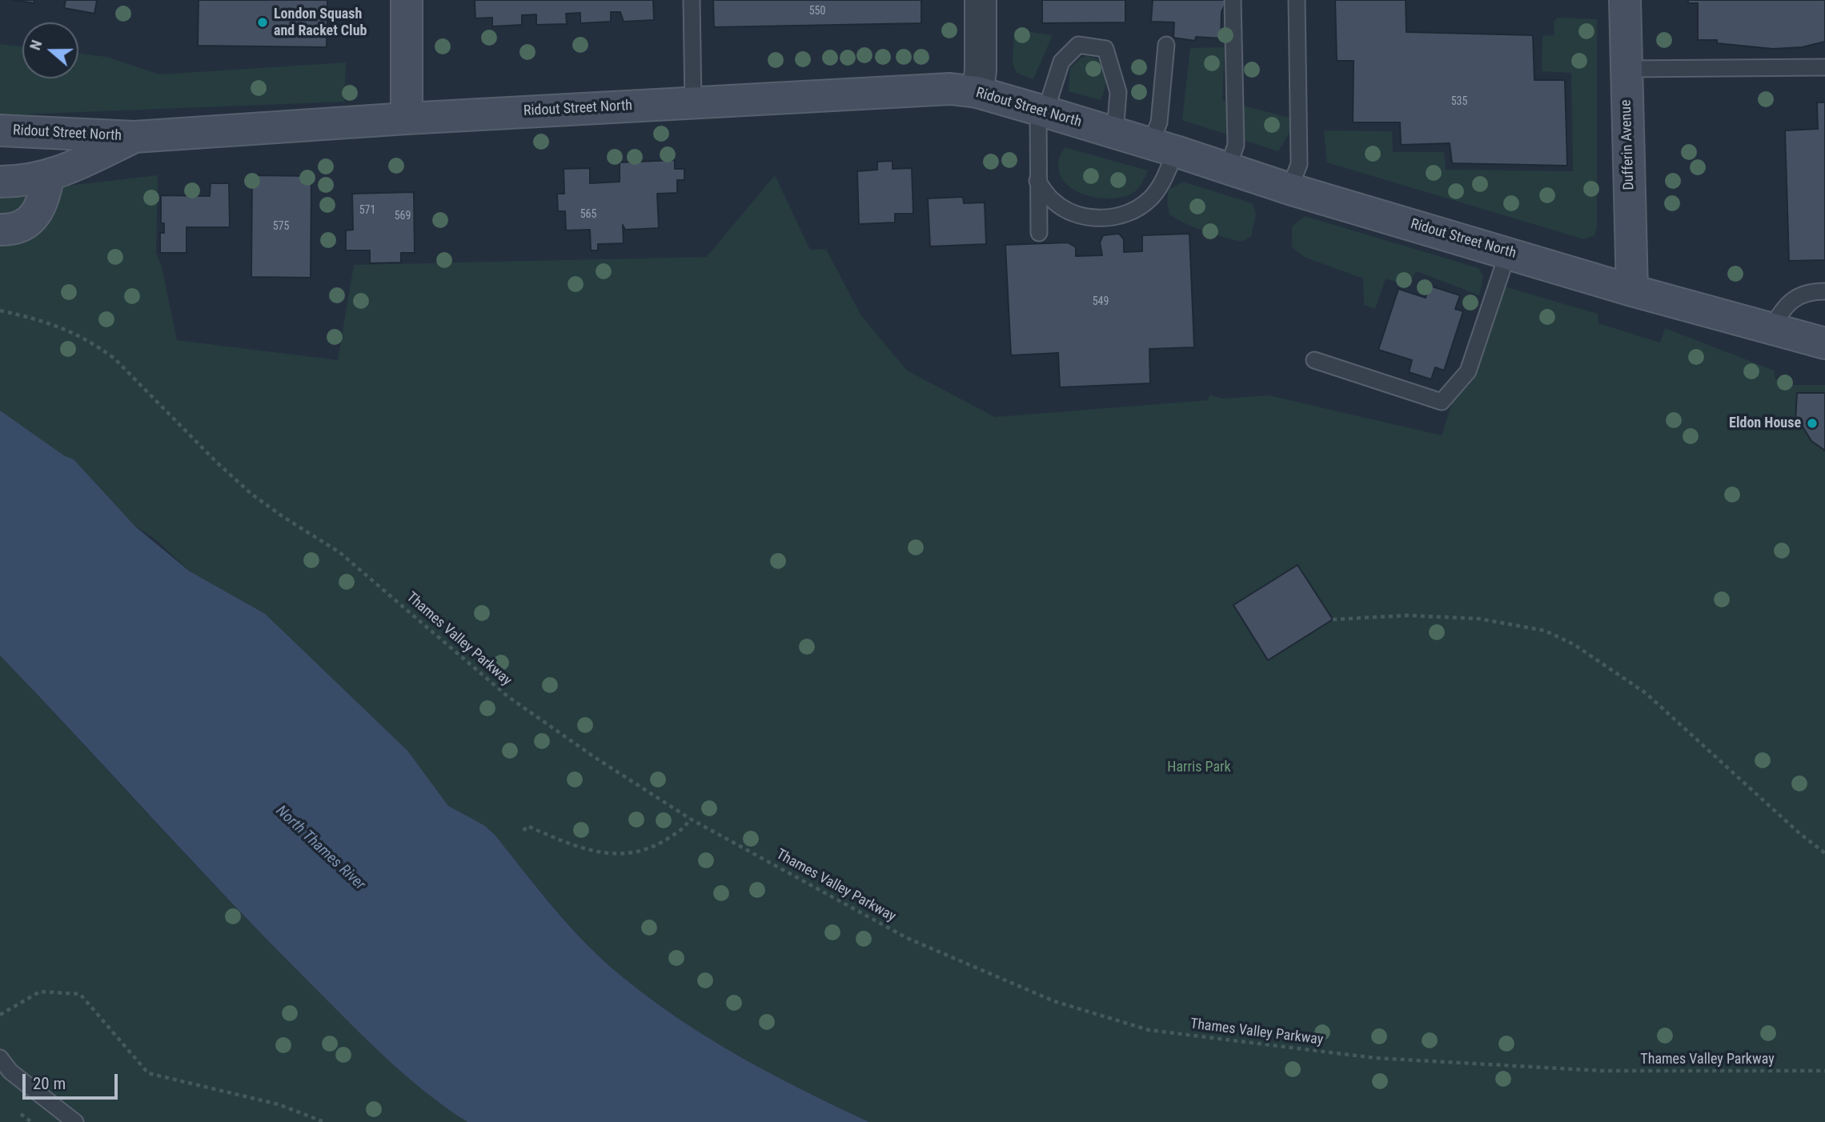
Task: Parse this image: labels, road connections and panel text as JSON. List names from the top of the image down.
{
  "streets": {
    "street": ["Ridout Street North", "Dufferin Avenue"],
    "path": ["Thames Valley Parkway"]
  },
  "crossings": [
    ["Ridout Street North", "Dufferin Avenue"]
  ],
  "water": ["North Thames River"],
  "parks": ["Harris Park"],
  "places": ["London Squash and Racket Club", "Eldon House"],
  "house_numbers": [
    "550",
    "535",
    "571",
    "565",
    "569",
    "575",
    "549"
  ],
  "scale_bar": "20 m",
  "north": "left"
}
